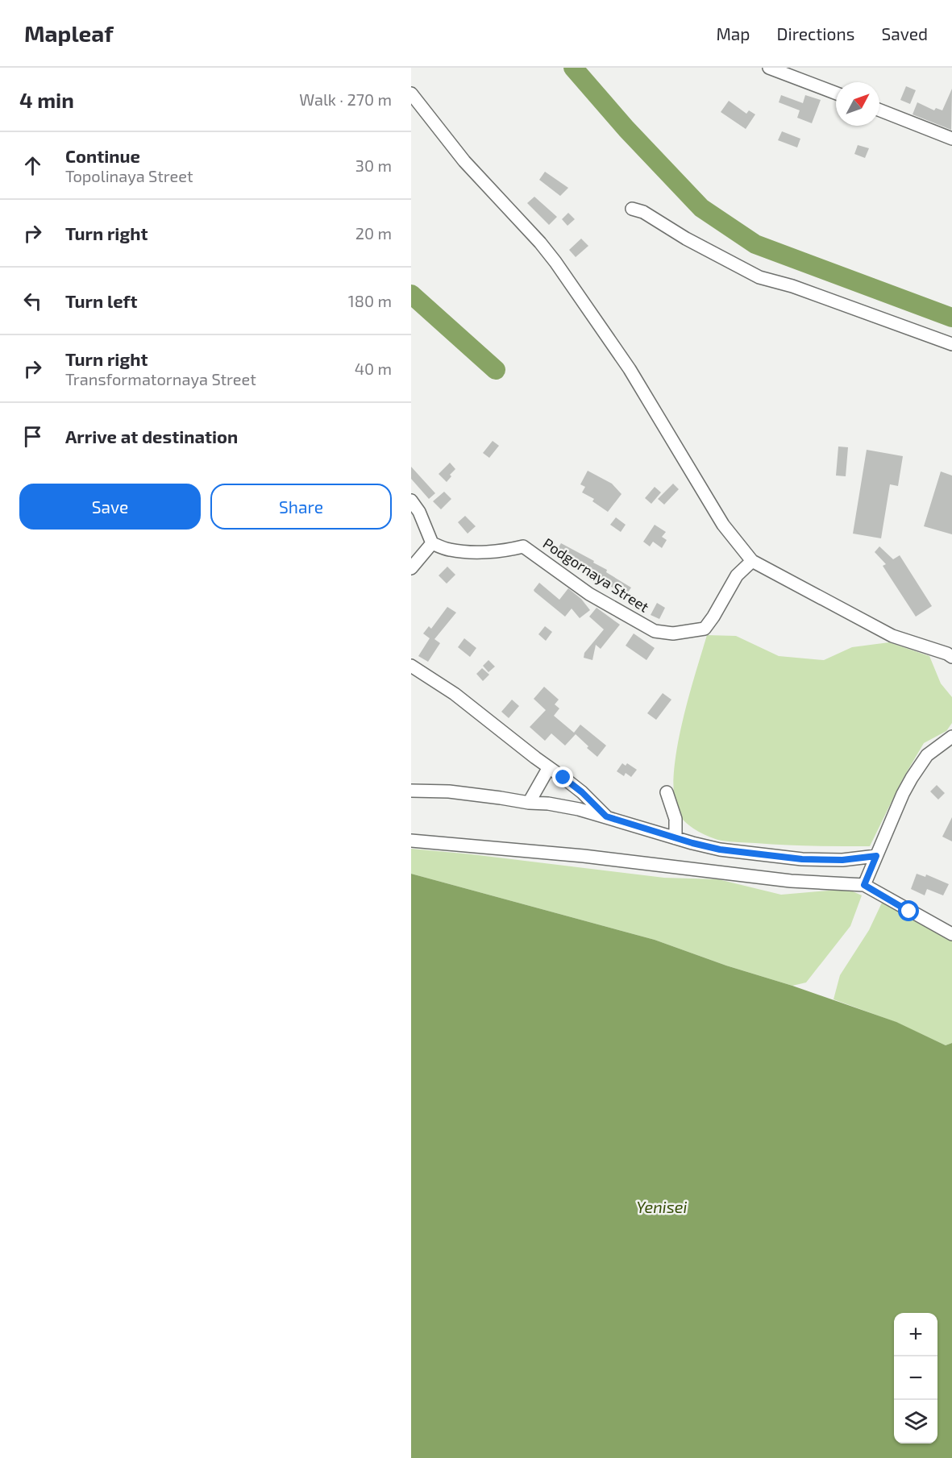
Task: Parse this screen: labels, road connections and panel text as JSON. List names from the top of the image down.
{
  "streets": {
    "street": ["Podgornaya Street"]
  },
  "water": ["Yenisei"],
  "north": "top right",
  "page": {
    "header": "Mapleaf",
    "nav": ["Map", "Directions", "Saved"],
    "heading": ["4 min", "Walk · 270 m"],
    "list": [
      ["Continue", "Topolinaya Street", "30 m"],
      ["Turn right", "20 m"],
      ["Turn left", "180 m"],
      ["Turn right", "Transformatornaya Street", "40 m"],
      "Arrive at destination"
    ],
    "buttons": ["Save", "Share"],
    "map_buttons": ["+", "−"]
  }
}
